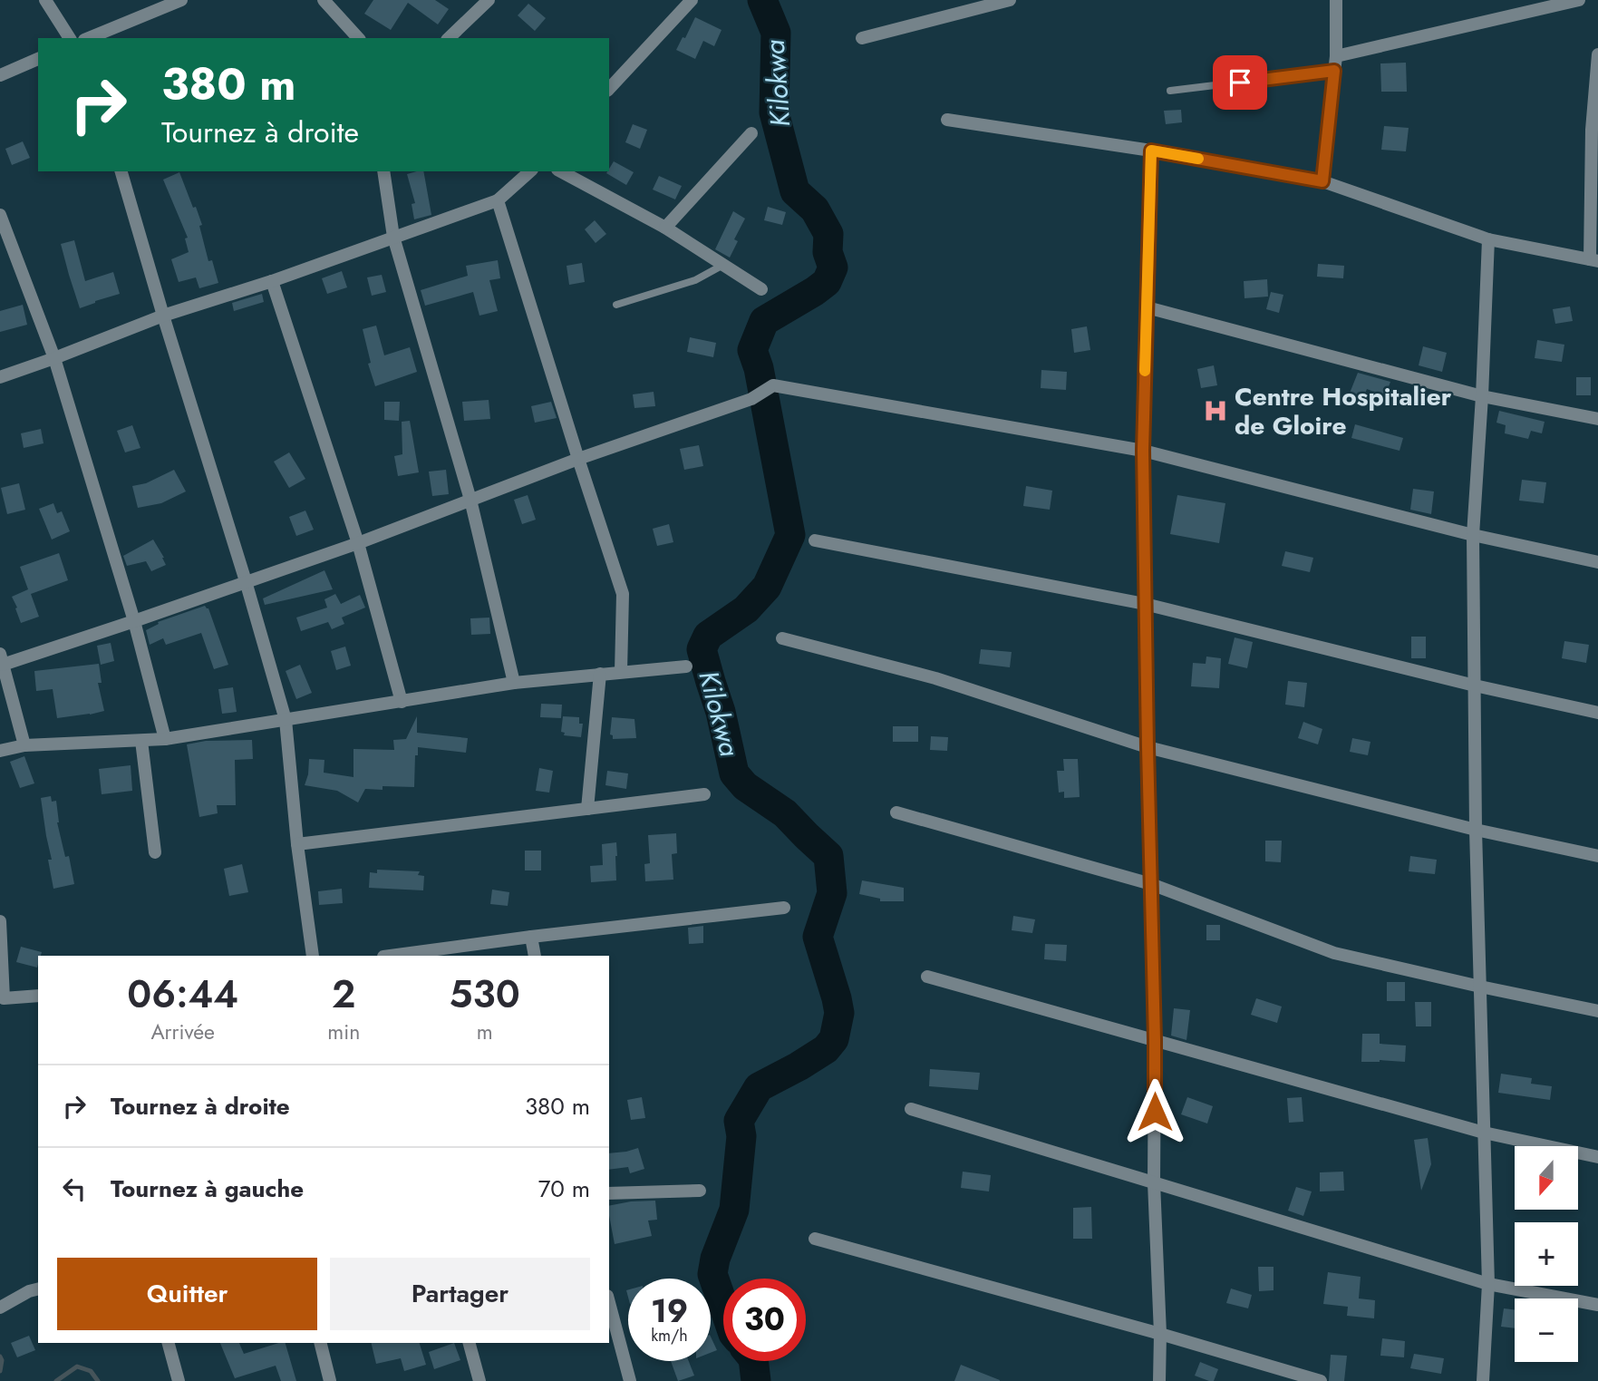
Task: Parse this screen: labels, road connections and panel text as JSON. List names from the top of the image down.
{
  "water": ["Kilokwa"],
  "places": {
    "hospital": ["Centre Hospitalier de Gloire"]
  },
  "north": "bottom",
  "page": {
    "turn": ["380 m", "Tournez à droite"],
    "eta": [
      "06:44",
      "Arrivée",
      "2",
      "min",
      "530",
      "m"
    ],
    "list": [
      {
        "name": "Tournez à droite",
        "value": "380 m"
      },
      {
        "name": "Tournez à gauche",
        "value": "70 m"
      }
    ],
    "map_buttons": ["+", "−"],
    "buttons": ["Quitter", "Partager"],
    "speed": "19 km/h",
    "limit": "30"
  }
}
